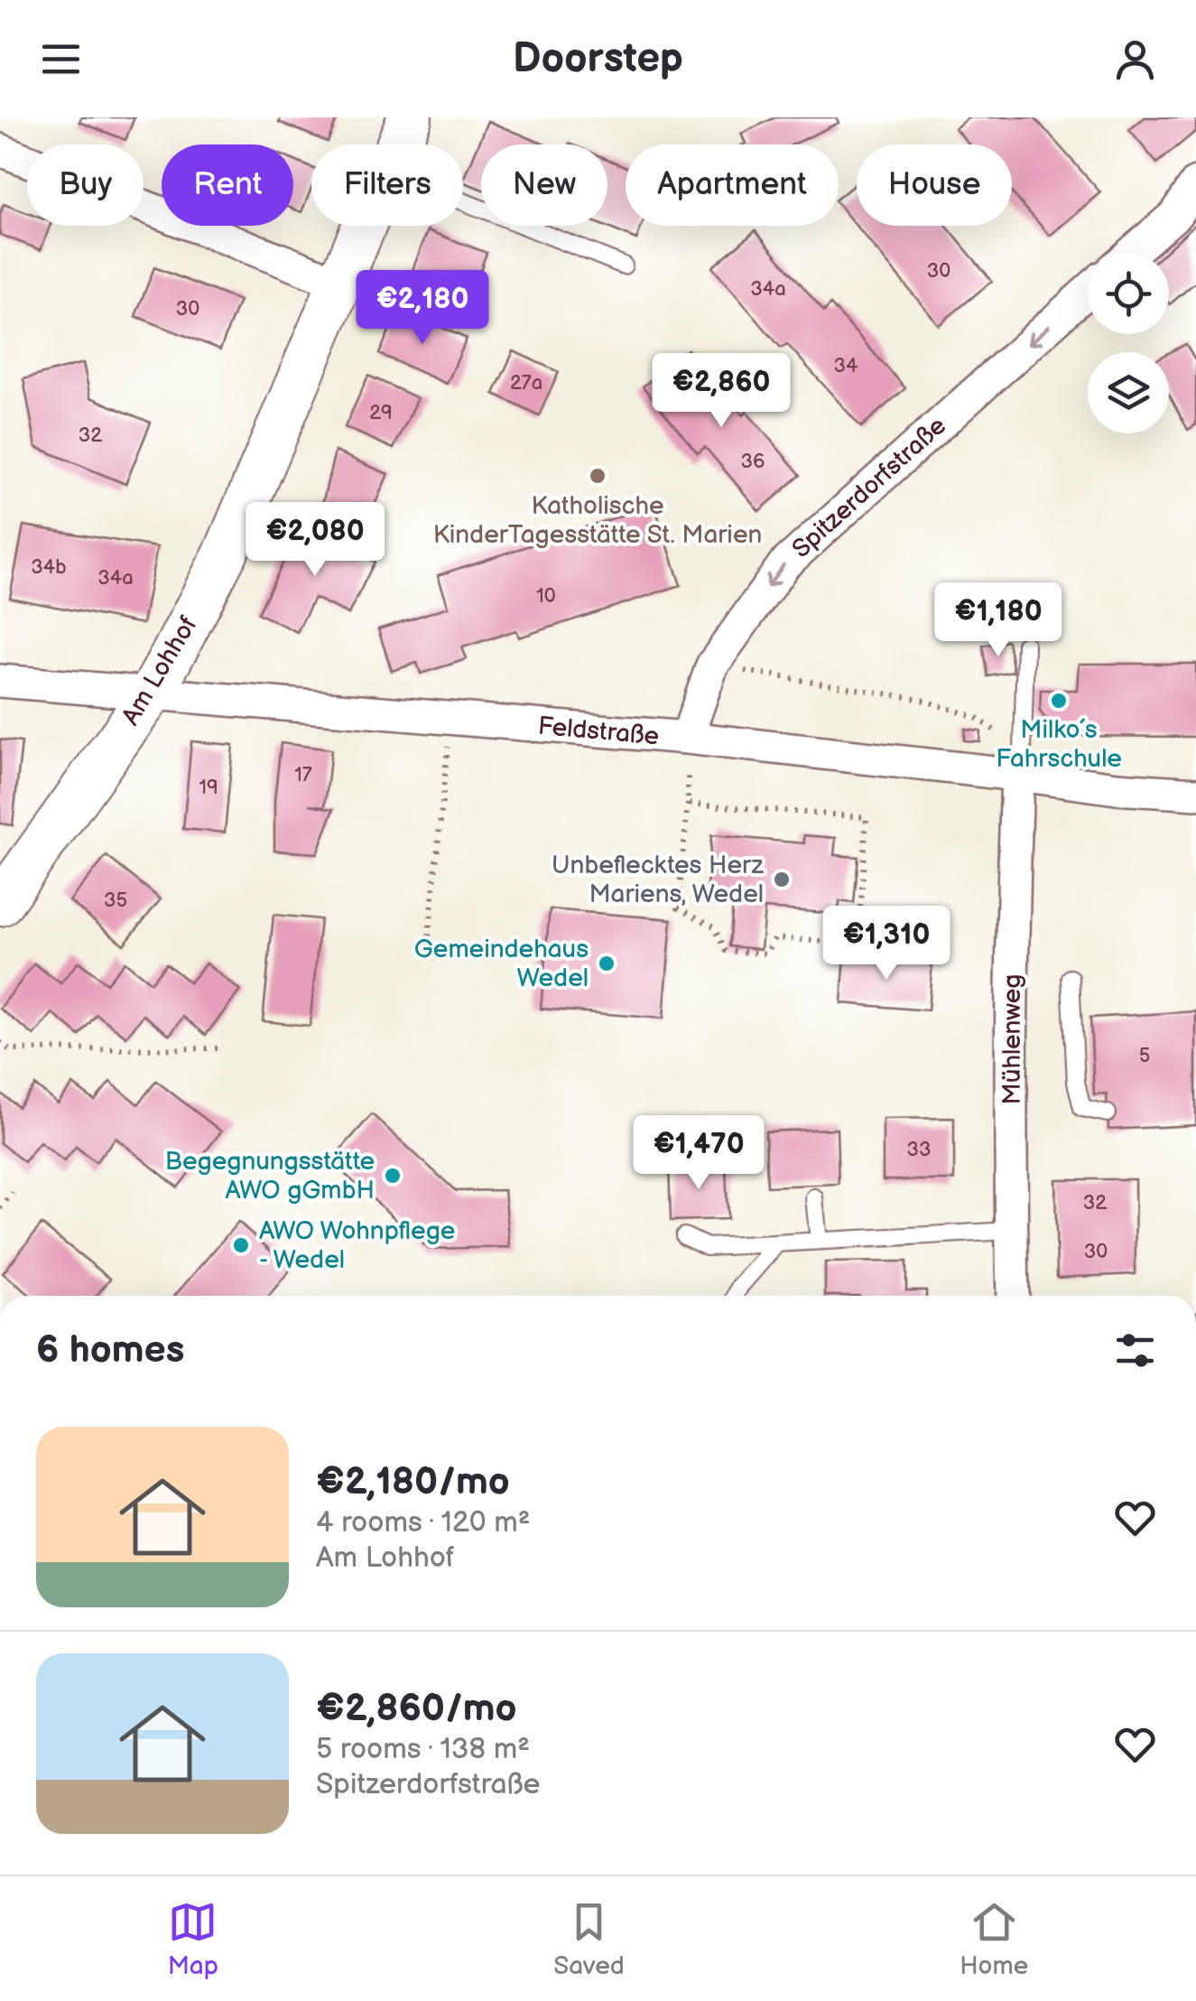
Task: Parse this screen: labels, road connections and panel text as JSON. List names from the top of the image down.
{
  "streets": {
    "street": [
      "Spitzerdorfstraße",
      "Am Lohhof",
      "Feldstraße",
      "Mühlenweg"
    ]
  },
  "crossings": [
    ["Spitzerdorfstraße", "Feldstraße"],
    ["Am Lohhof", "Feldstraße"],
    ["Feldstraße", "Mühlenweg"]
  ],
  "one_way": ["Spitzerdorfstraße"],
  "places": [
    "Katholische KinderTagesstätte St. Marien",
    "Milko´s Fahrschule",
    "Unbeflecktes Herz Mariens, Wedel",
    "Gemeindehaus Wedel",
    "Begegnungsstätte AWO gGmbH",
    "AWO Wohnpflege - Wedel"
  ],
  "house_numbers": [
    "30",
    "34a",
    "30",
    "34",
    "27a",
    "29",
    "32",
    "36",
    "34b",
    "34a",
    "10",
    "17",
    "19",
    "35",
    "5",
    "33",
    "32",
    "30"
  ],
  "page": {
    "header": "Doorstep",
    "chip": [
      "Buy",
      "Rent",
      "Filters",
      "New",
      "Apartment",
      "House"
    ],
    "price": [
      "€2,180",
      "€2,860",
      "€2,080",
      "€1,180",
      "€1,310",
      "€1,470"
    ],
    "heading": "6 homes",
    "list": [
      {
        "name": "€2,180/mo",
        "note": "4 rooms · 120 m² · Am Lohhof"
      },
      {
        "name": "€2,860/mo",
        "note": "5 rooms · 138 m² · Spitzerdorfstraße"
      }
    ],
    "tabs": ["Map", "Saved", "Home"]
  }
}
